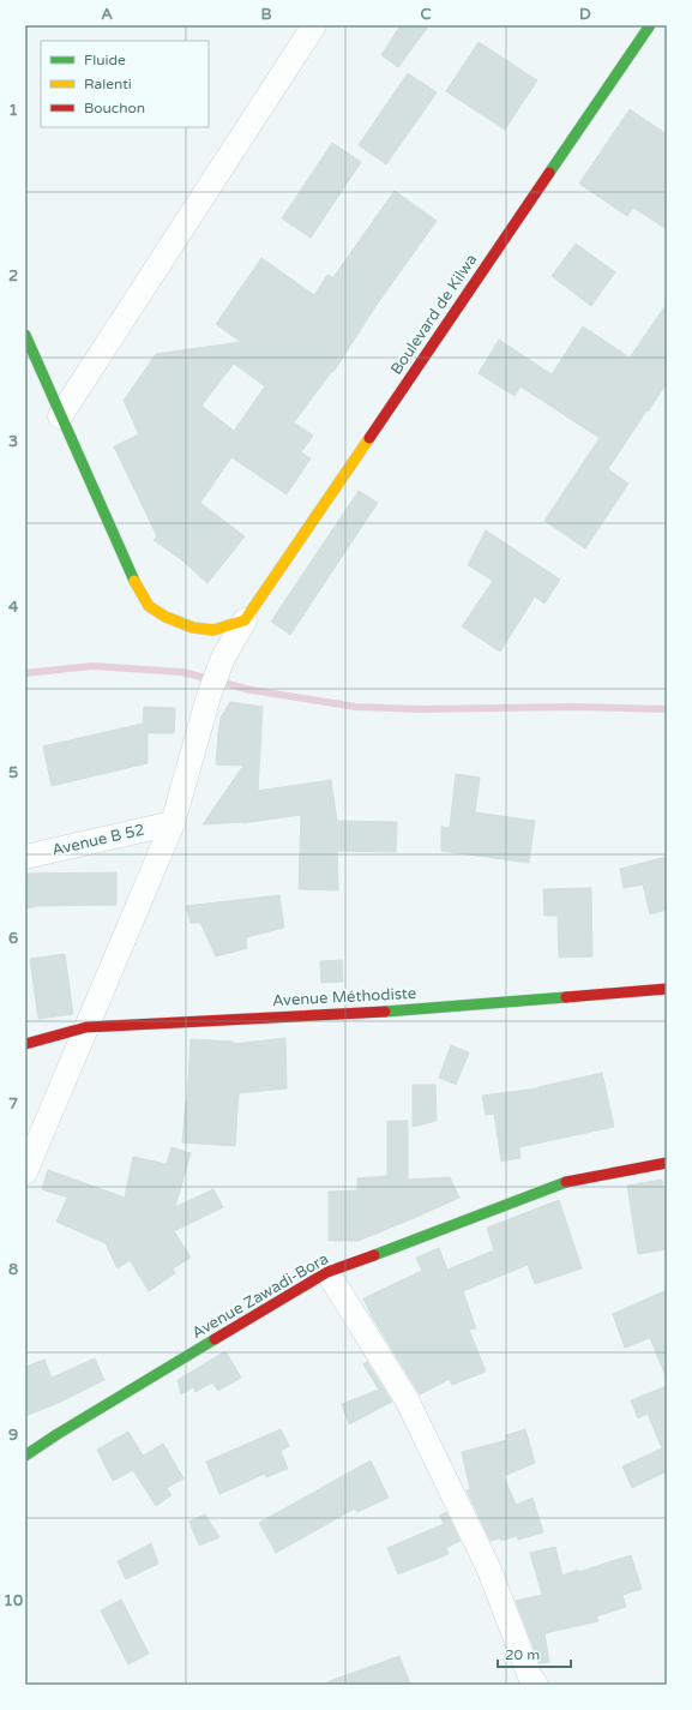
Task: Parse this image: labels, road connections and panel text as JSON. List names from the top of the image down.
{
  "streets": {
    "street": [
      "Boulevard de Kilwa",
      "Avenue B 52",
      "Avenue Méthodiste",
      "Avenue Zawadi-Bora"
    ]
  },
  "legend": ["Fluide", "Ralenti", "Bouchon"],
  "scale_bar": "20 m",
  "grid": {
    "columns": [
      "A",
      "B",
      "C",
      "D"
    ],
    "rows": [
      "1",
      "2",
      "3",
      "4",
      "5",
      "6",
      "7",
      "8",
      "9",
      "10"
    ]
  }
}
